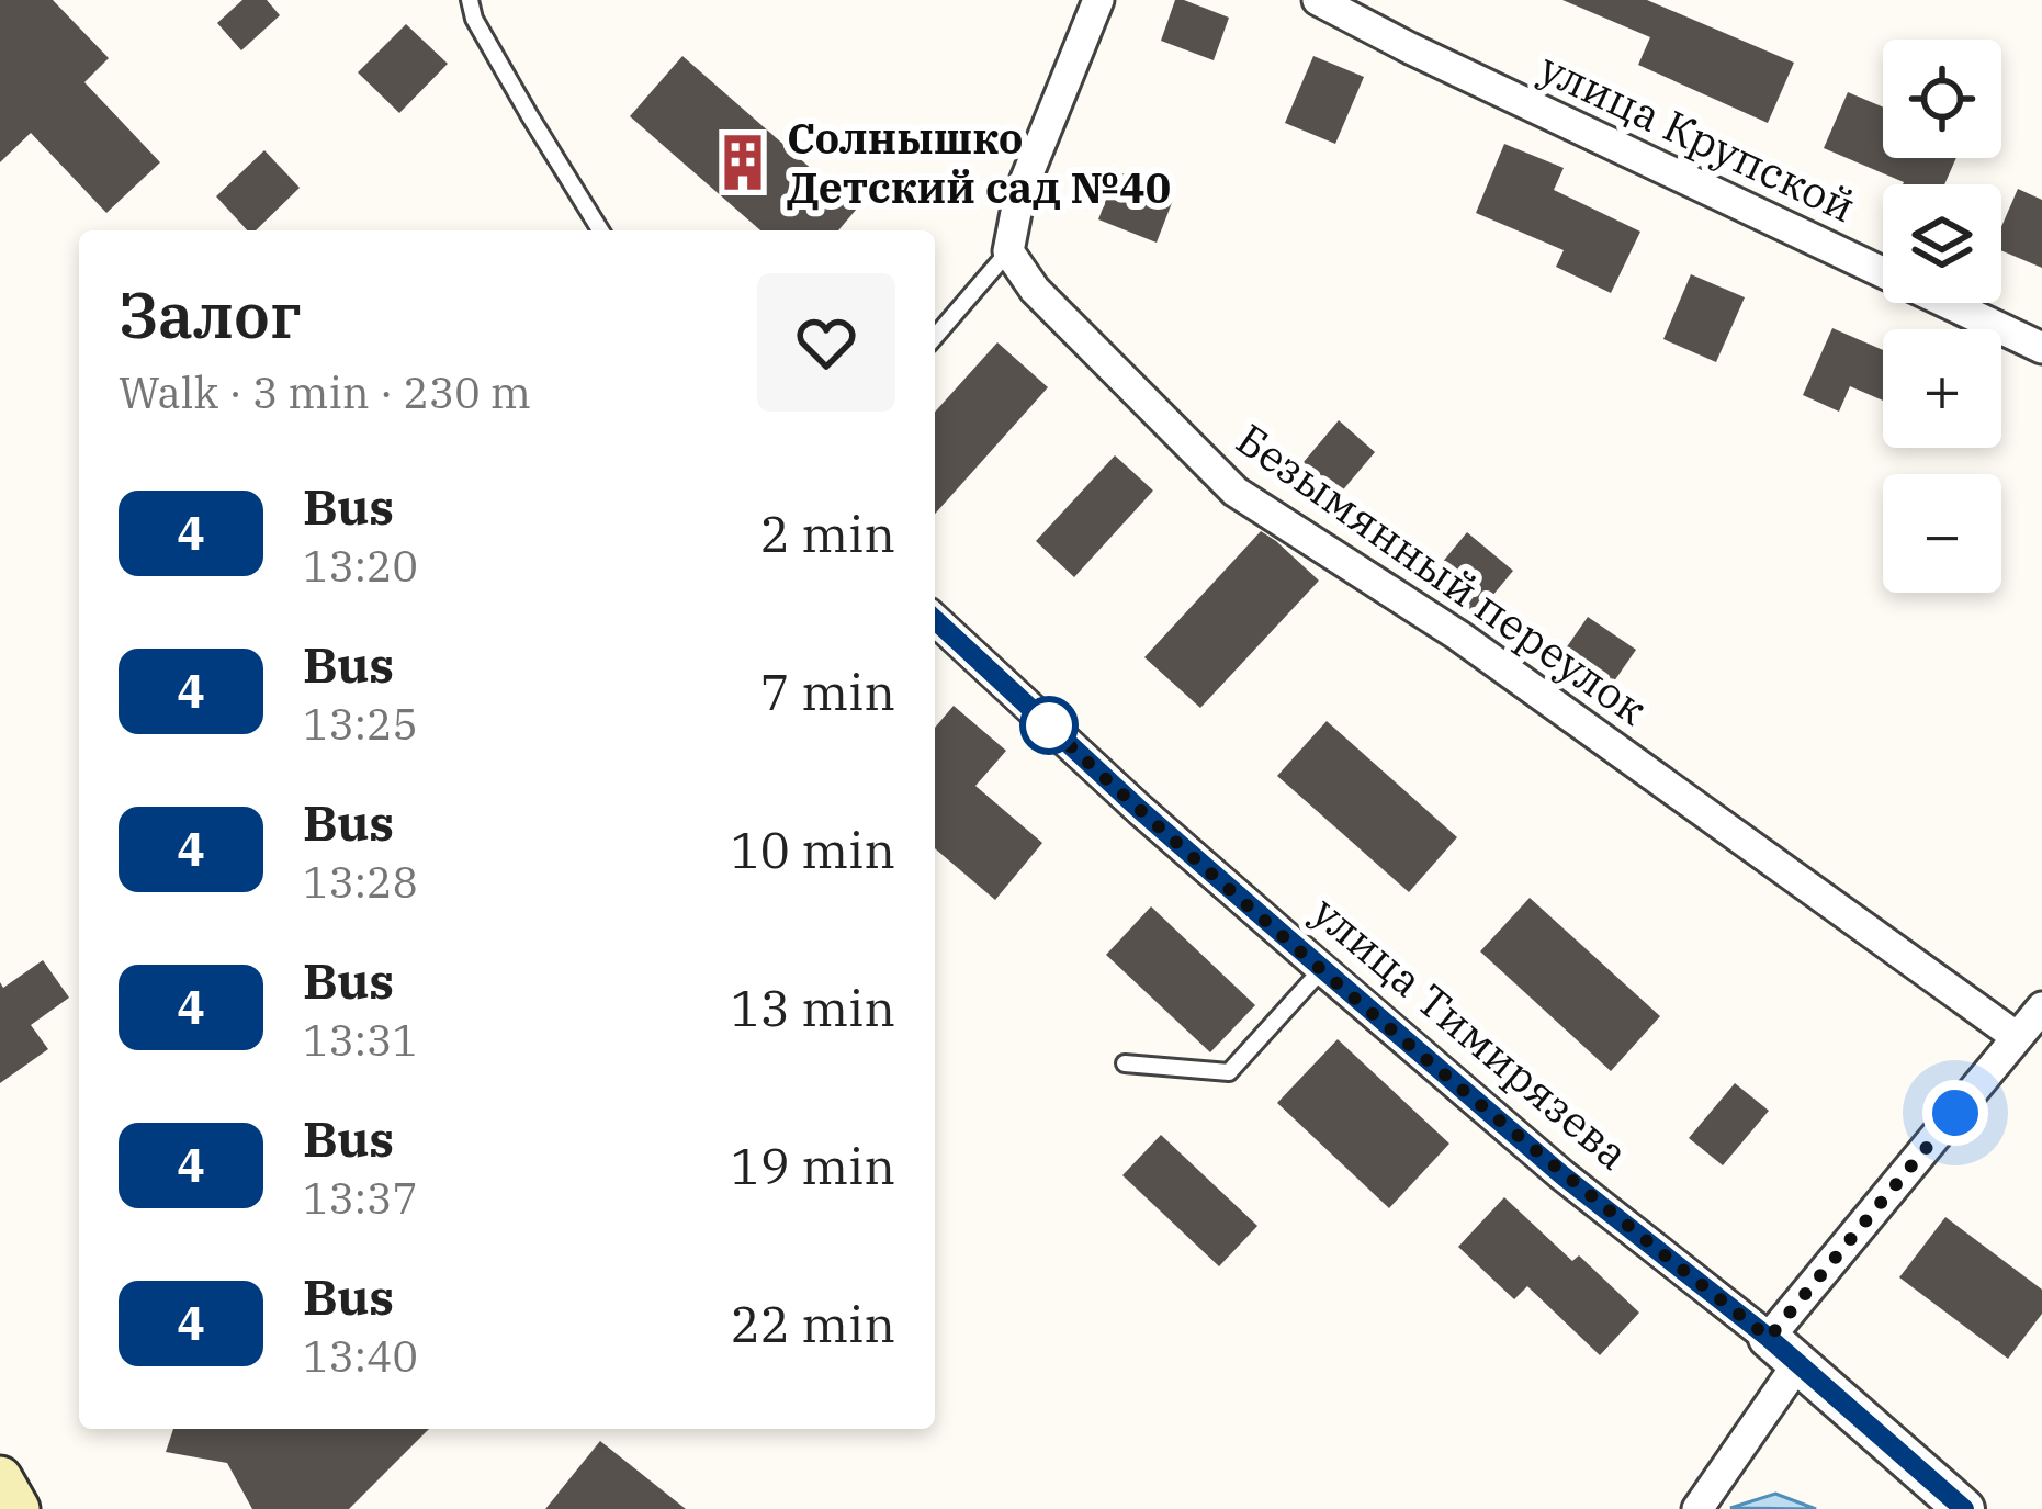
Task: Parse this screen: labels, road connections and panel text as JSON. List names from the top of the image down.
{
  "streets": {
    "street": ["улица Крупской", "Безымянный переулок", "улица Тимирязева"]
  },
  "places": {
    "building": ["Солнышко Детский сад №40"]
  },
  "lines": ["bus line 4"],
  "page": {
    "map_buttons": ["+", "−"],
    "heading": ["Залог", "Walk · 3 min · 230 m"],
    "list": [
      {
        "mark": "4",
        "name": "Bus",
        "note": "13:20",
        "value": "2 min"
      },
      {
        "mark": "4",
        "name": "Bus",
        "note": "13:25",
        "value": "7 min"
      },
      {
        "mark": "4",
        "name": "Bus",
        "note": "13:28",
        "value": "10 min"
      },
      {
        "mark": "4",
        "name": "Bus",
        "note": "13:31",
        "value": "13 min"
      },
      {
        "mark": "4",
        "name": "Bus",
        "note": "13:37",
        "value": "19 min"
      },
      {
        "mark": "4",
        "name": "Bus",
        "note": "13:40",
        "value": "22 min"
      }
    ]
  }
}
